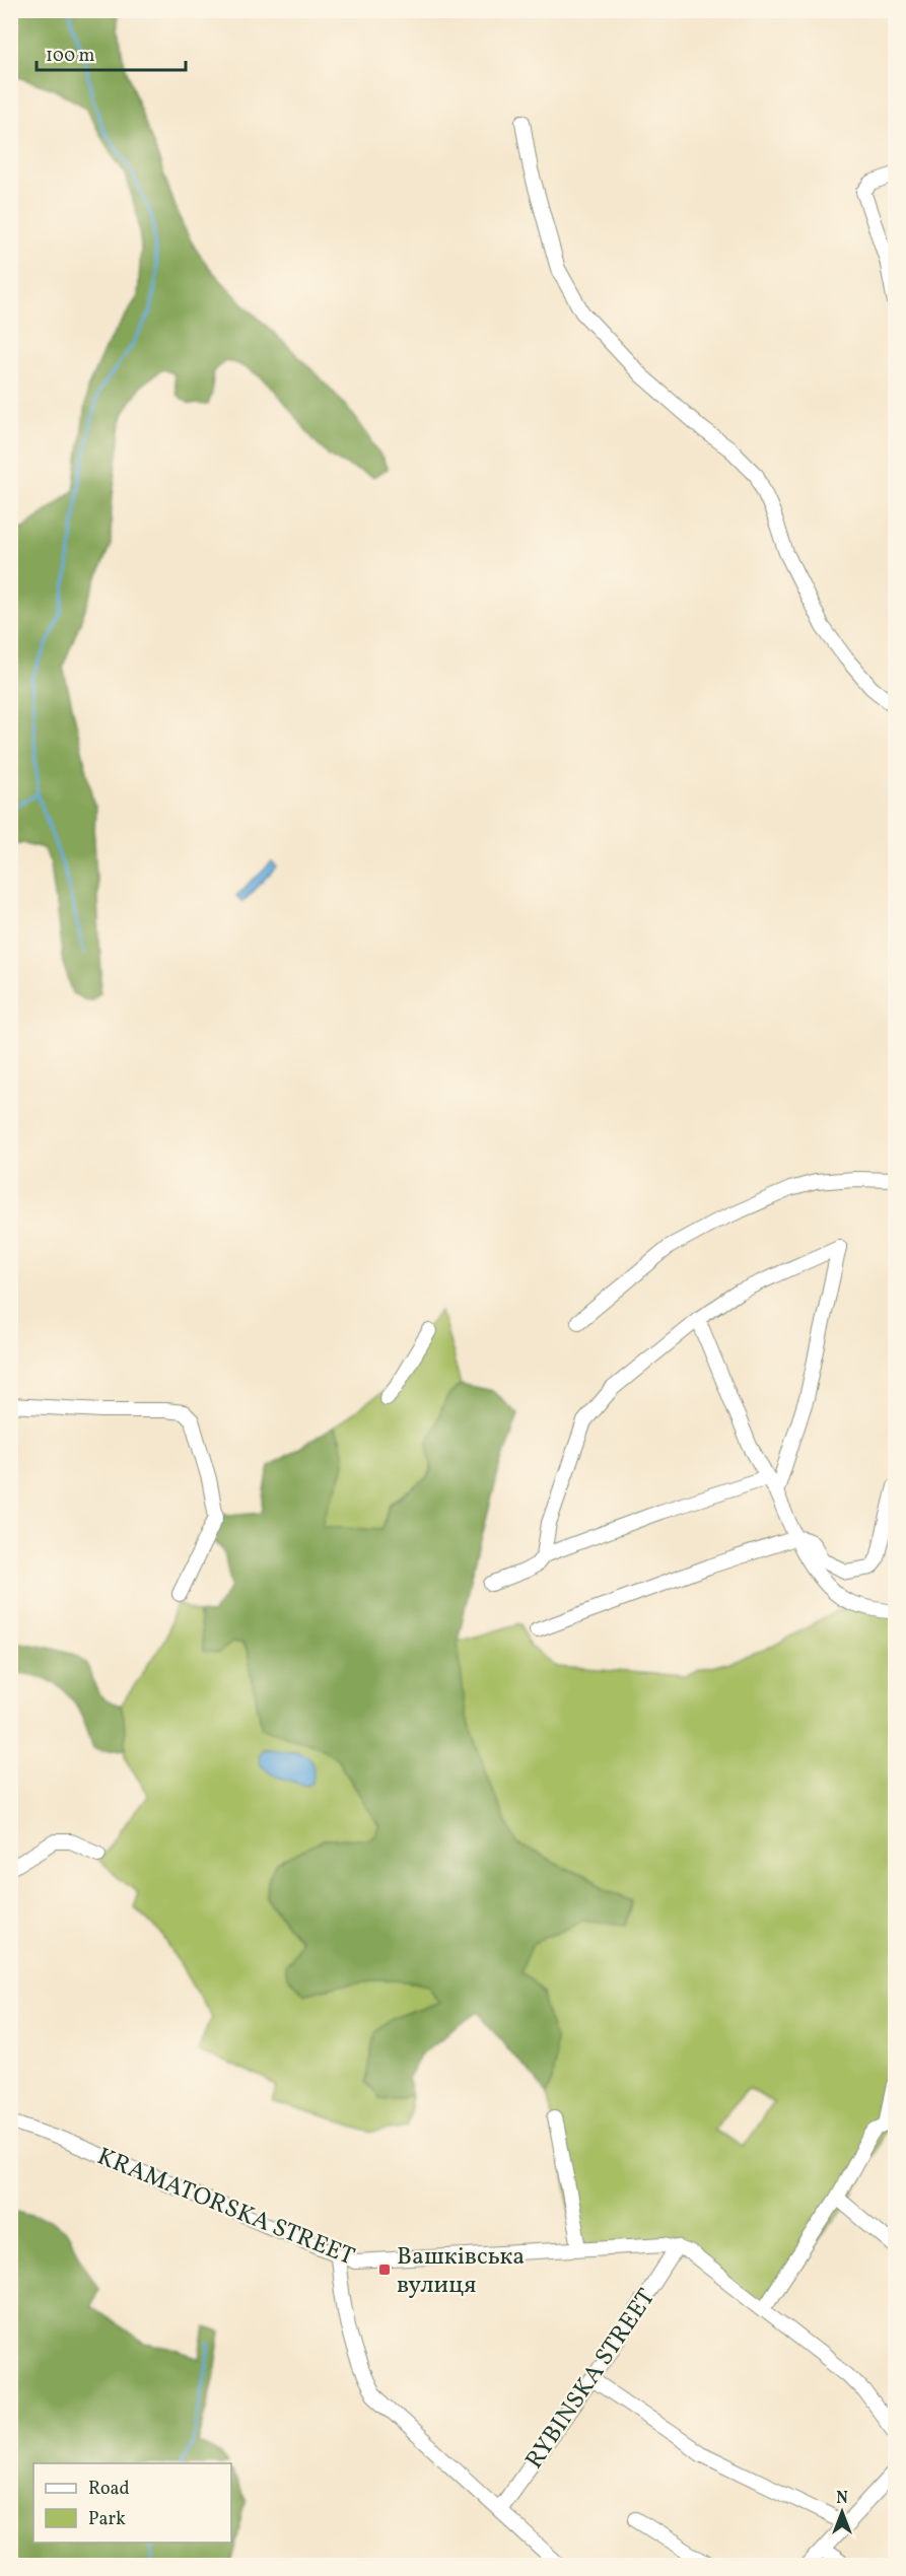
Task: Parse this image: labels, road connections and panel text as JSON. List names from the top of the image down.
{
  "streets": {
    "street": ["KRAMATORSKA STREET", "RYBINSKA STREET"]
  },
  "crossings": [
    ["KRAMATORSKA STREET", "RYBINSKA STREET"]
  ],
  "places": {
    "transit": ["Вашківська вулиця"]
  },
  "legend": ["Road", "Park"],
  "scale_bar": "100 m",
  "north": "top"
}
